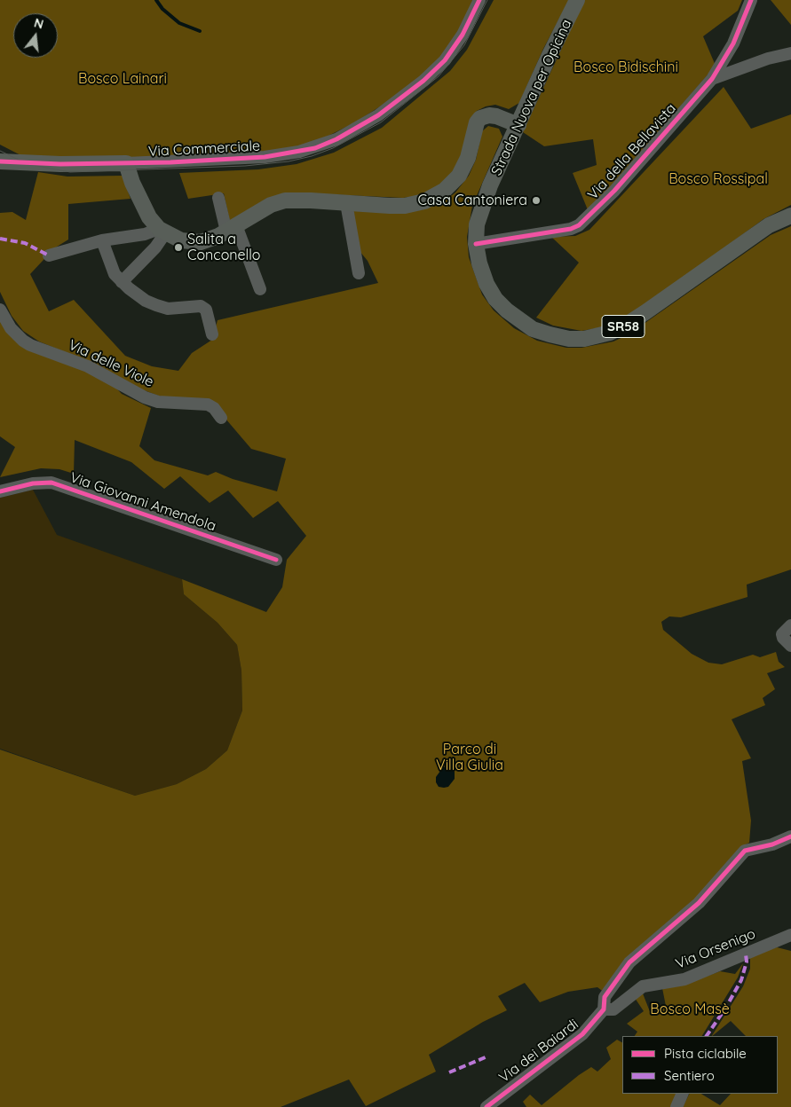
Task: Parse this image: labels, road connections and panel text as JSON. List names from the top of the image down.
{
  "streets": {
    "main road": ["Strada Nuova per Opicina", "Via Commerciale", "SR58"],
    "street": [
      "Via della Bellavista",
      "Via delle Viole",
      "Via Giovanni Amendola",
      "Via Orsenigo",
      "Via dei Baiardi"
    ]
  },
  "crossings": [
    ["Strada Nuova per Opicina", "Via della Bellavista"],
    ["Via Orsenigo", "Via dei Baiardi"]
  ],
  "parks": [
    "Bosco Bidischini",
    "Bosco Lainari",
    "Bosco Rossipal",
    "Parco di Villa Giulia",
    "Bosco Masè"
  ],
  "places": ["Casa Cantoniera", "Salita a Conconello"],
  "legend": ["Pista ciclabile", "Sentiero"],
  "north": "top"
}
